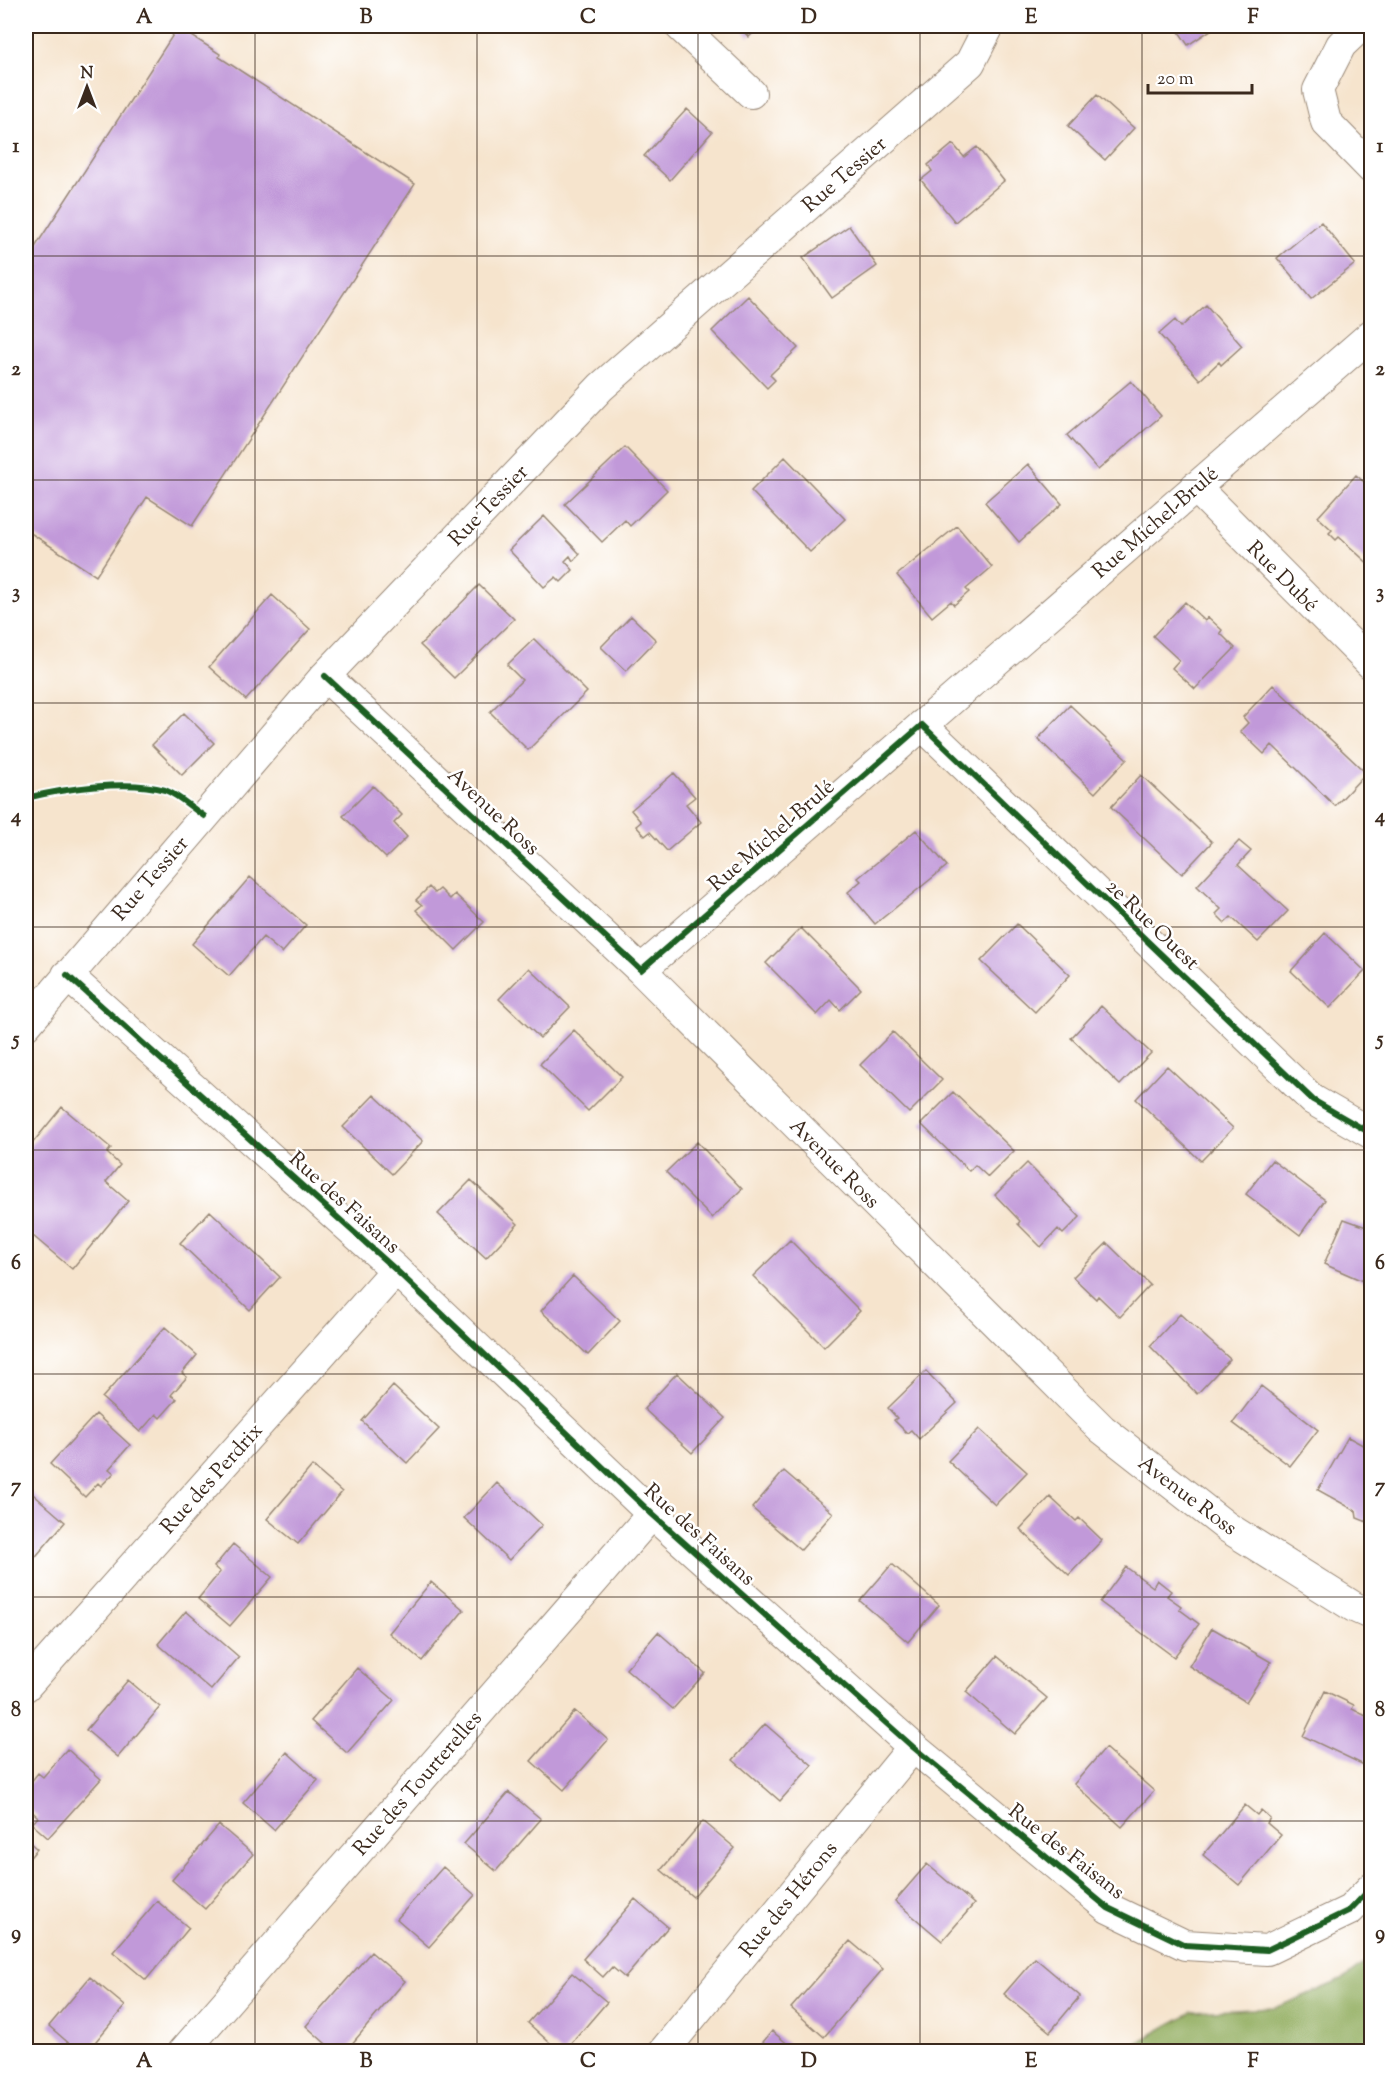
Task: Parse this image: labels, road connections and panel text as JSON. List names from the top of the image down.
{
  "streets": {
    "street": [
      "Rue Tessier",
      "Rue Michel-Brulé",
      "Rue Dubé",
      "Avenue Ross",
      "2e Rue Ouest",
      "Rue des Faisans",
      "Rue des Perdrix",
      "Rue des Tourterelles",
      "Rue des Hérons"
    ]
  },
  "crossings": [
    ["Rue Tessier", "Avenue Ross"],
    ["Rue Tessier", "Rue des Faisans"],
    ["Rue Michel-Brulé", "Rue Dubé"],
    ["Rue Michel-Brulé", "Avenue Ross"],
    ["Rue Michel-Brulé", "2e Rue Ouest"],
    ["Rue des Faisans", "Rue des Perdrix"],
    ["Rue des Faisans", "Rue des Tourterelles"],
    ["Rue des Faisans", "Rue des Hérons"]
  ],
  "scale_bar": "20 m",
  "north": "top",
  "grid": {
    "columns": [
      "A",
      "B",
      "C",
      "D",
      "E",
      "F"
    ],
    "rows": [
      "1",
      "2",
      "3",
      "4",
      "5",
      "6",
      "7",
      "8",
      "9"
    ]
  }
}
